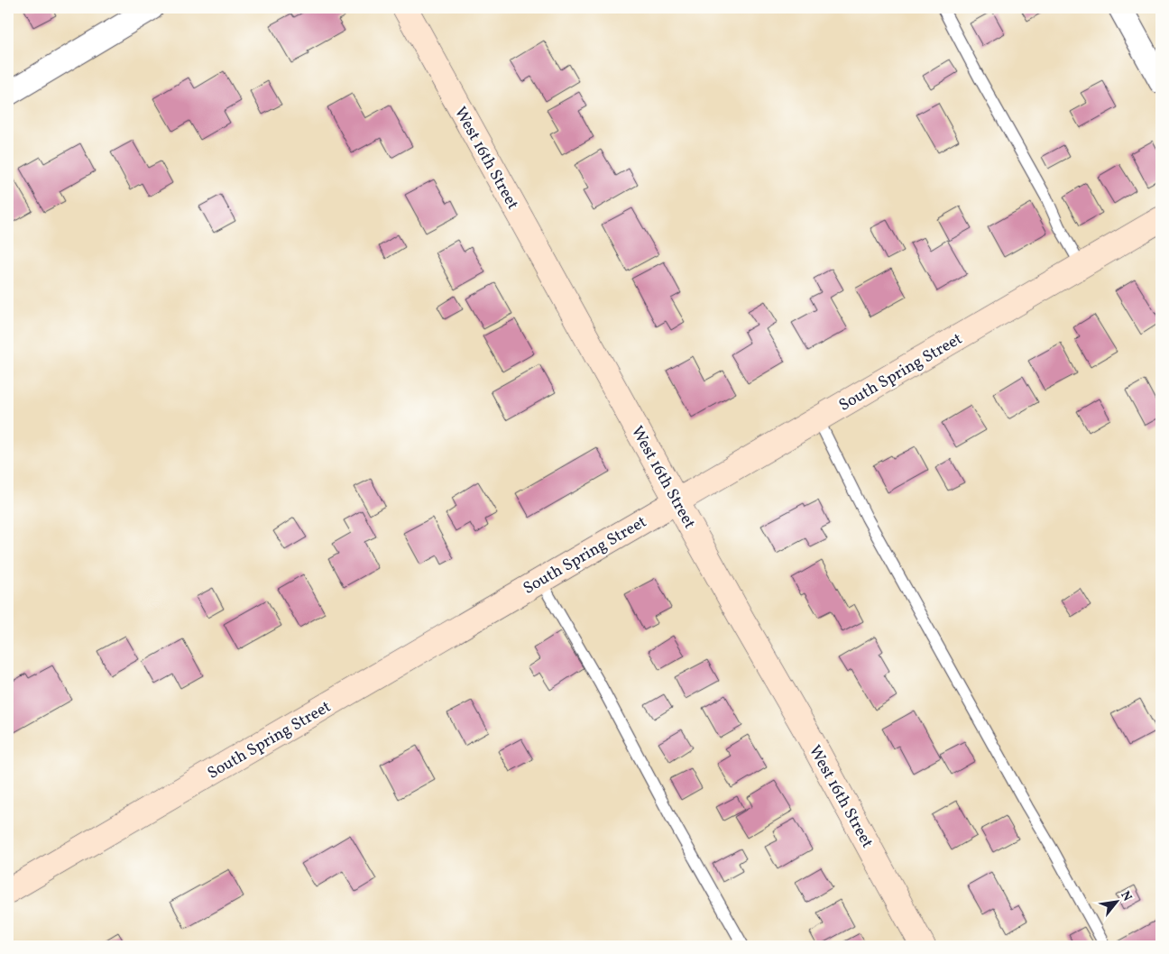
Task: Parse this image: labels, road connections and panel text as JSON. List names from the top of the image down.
{
  "streets": {
    "street": ["West 16th Street", "South Spring Street"]
  },
  "crossings": [
    ["West 16th Street", "South Spring Street"]
  ],
  "north": "top right"
}
